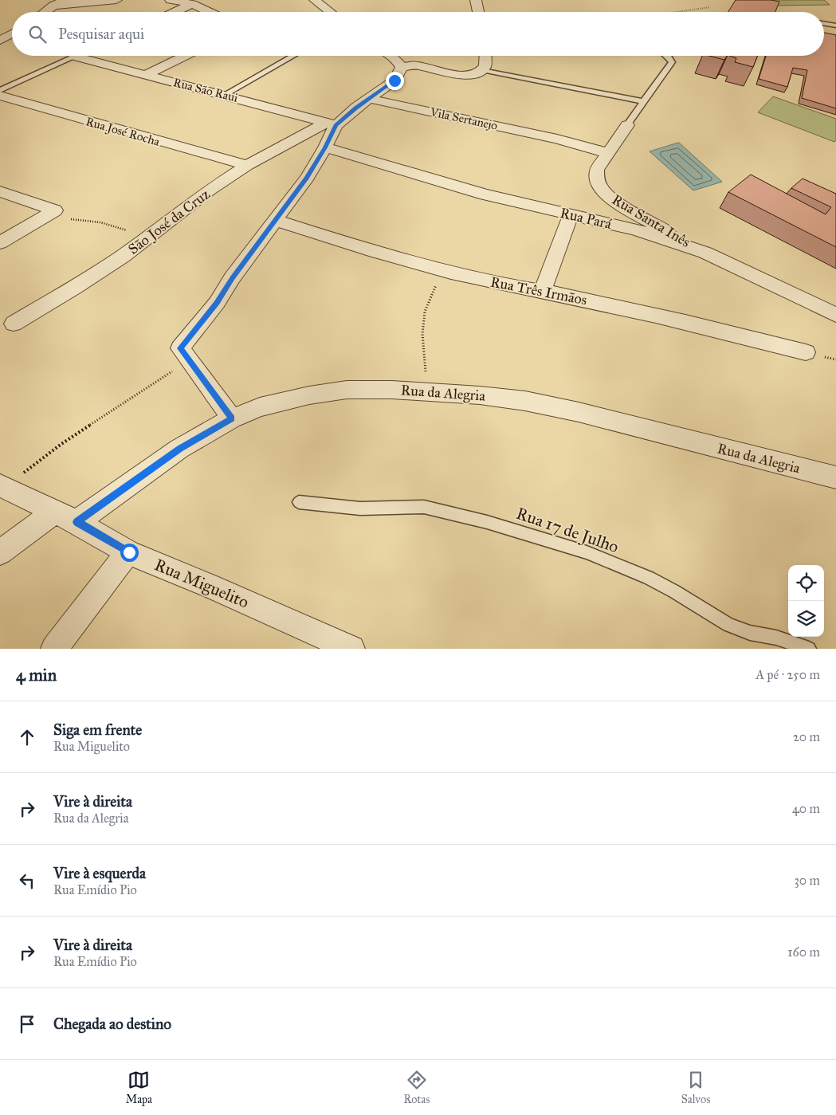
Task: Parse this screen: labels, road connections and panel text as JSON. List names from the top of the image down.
{
  "streets": {
    "street": [
      "Rua São Raui",
      "Vila Sertanejo",
      "Rua José Rocha",
      "Rua Pará",
      "Rua Santa Inês",
      "São José da Cruz",
      "Rua Três Irmãos",
      "Rua da Alegria",
      "Rua Miguelito"
    ],
    "lane": ["Rua 17 de Julho"]
  },
  "crossings": [
    ["Rua São Raui", "São José da Cruz"],
    ["Vila Sertanejo", "Rua Santa Inês"],
    ["Rua José Rocha", "São José da Cruz"],
    ["Rua Pará", "Rua Santa Inês"],
    ["Rua da Alegria", "Rua Miguelito"]
  ],
  "page": {
    "search": "Pesquisar aqui",
    "heading": ["4 min", "A pé · 250 m"],
    "list": [
      ["Siga em frente", "Rua Miguelito", "20 m"],
      ["Vire à direita", "Rua da Alegria", "40 m"],
      ["Vire à esquerda", "Rua Emídio Pio", "30 m"],
      ["Vire à direita", "Rua Emídio Pio", "160 m"],
      "Chegada ao destino"
    ],
    "nav": ["Mapa", "Rotas", "Salvos"]
  }
}
